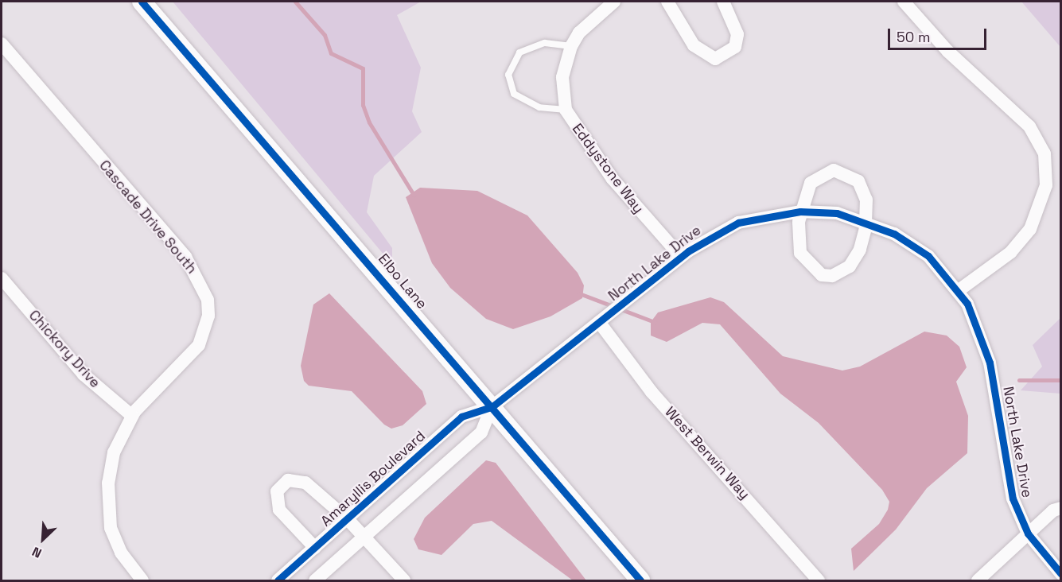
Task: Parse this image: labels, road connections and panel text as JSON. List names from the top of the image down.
{
  "streets": {
    "street": [
      "Eddystone Way",
      "Cascade Drive South",
      "North Lake Drive",
      "Elbo Lane",
      "Chickory Drive",
      "West Berwin Way",
      "Amaryllis Boulevard"
    ]
  },
  "crossings": [
    ["Eddystone Way", "North Lake Drive"],
    ["Cascade Drive South", "Chickory Drive"],
    ["North Lake Drive", "Elbo Lane"],
    ["North Lake Drive", "West Berwin Way"],
    ["North Lake Drive", "Amaryllis Boulevard"],
    ["Elbo Lane", "Amaryllis Boulevard"]
  ],
  "scale_bar": "50 m",
  "north": "bottom left"
}
